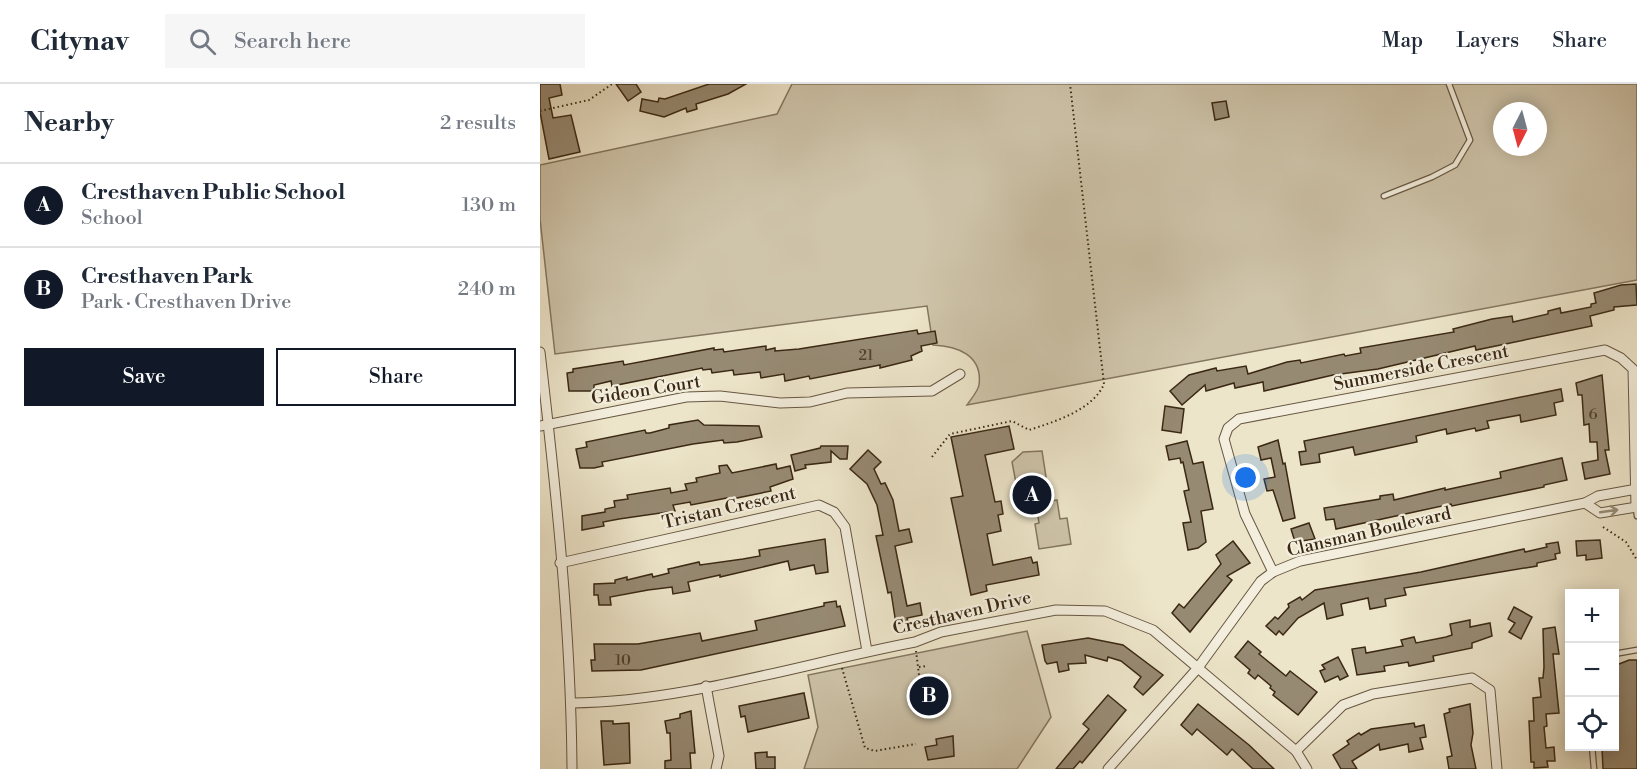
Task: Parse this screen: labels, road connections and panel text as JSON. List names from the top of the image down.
{
  "streets": {
    "street": [
      "Summerside Crescent",
      "Gideon Court",
      "Tristan Crescent",
      "Clansman Boulevard",
      "Cresthaven Drive"
    ]
  },
  "crossings": [
    ["Summerside Crescent", "Clansman Boulevard"],
    ["Tristan Crescent", "Cresthaven Drive"],
    ["Clansman Boulevard", "Cresthaven Drive"]
  ],
  "house_numbers": ["21", "6", "10"],
  "north": "bottom",
  "page": {
    "header": "Citynav",
    "search": "Search here",
    "nav": ["Map", "Layers", "Share"],
    "heading": ["Nearby", "2 results"],
    "list": [
      {
        "mark": "A",
        "name": "Cresthaven Public School",
        "note": "School",
        "value": "130 m"
      },
      {
        "mark": "B",
        "name": "Cresthaven Park",
        "note": "Park · Cresthaven Drive",
        "value": "240 m"
      }
    ],
    "buttons": ["Save", "Share"],
    "pins": ["A", "B"],
    "map_buttons": ["+", "−"]
  }
}
